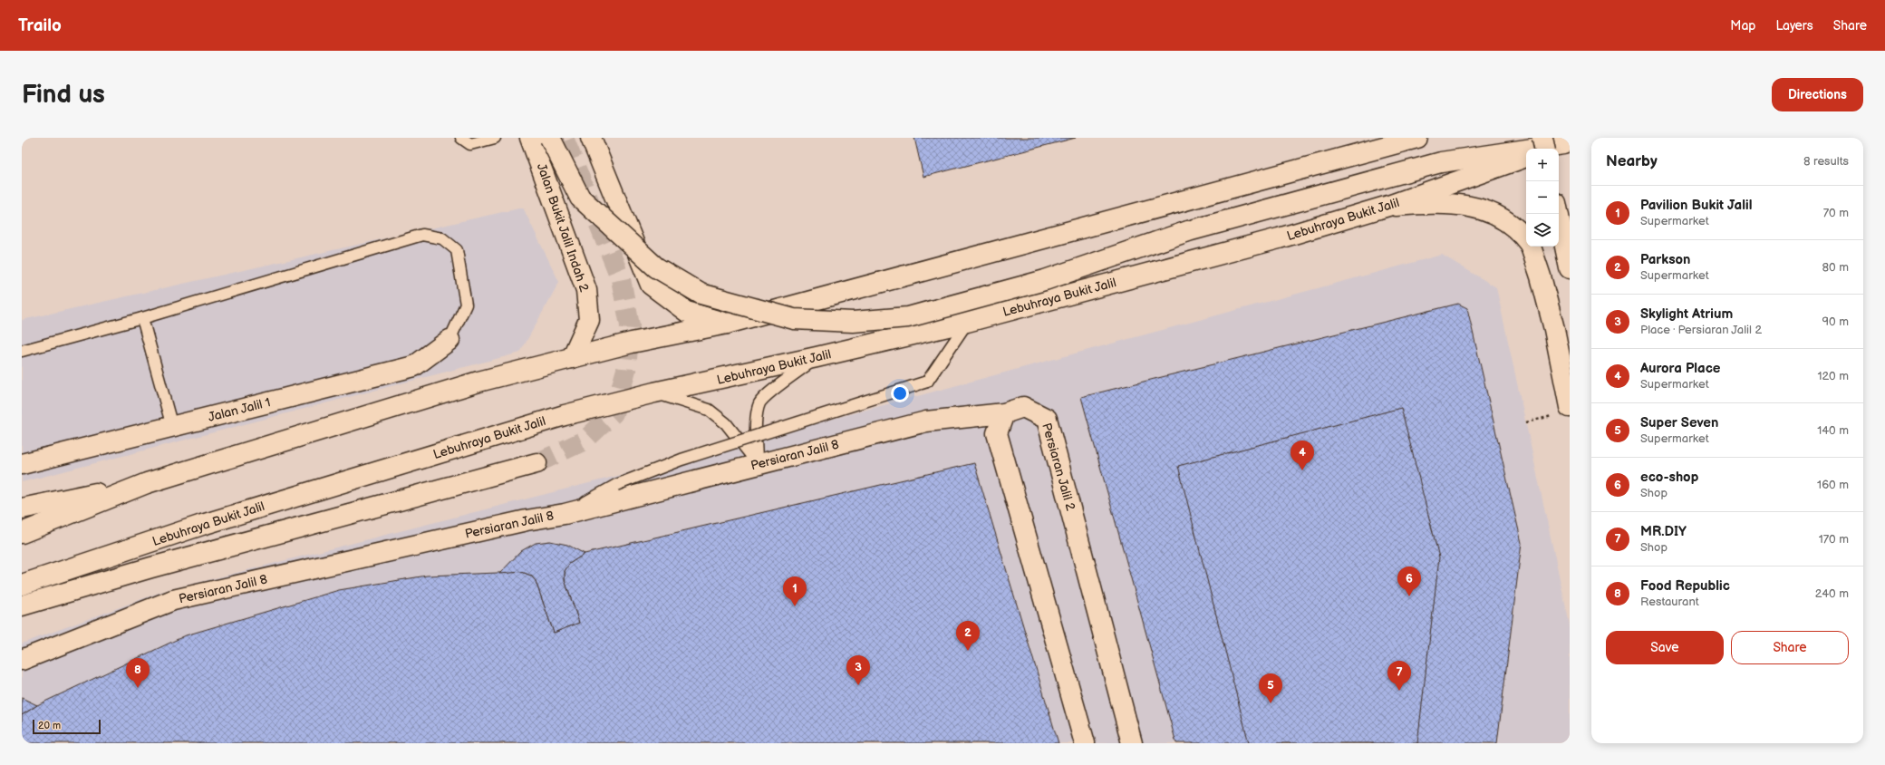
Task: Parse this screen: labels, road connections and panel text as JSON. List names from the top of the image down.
{
  "streets": {
    "main road": [
      "Lebuhraya Bukit Jalil",
      "Jalan Bukit Jalil Indah 2",
      "Jalan Jalil 1",
      "Persiaran Jalil 8",
      "Persiaran Jalil 2"
    ]
  },
  "crossings": [
    ["Persiaran Jalil 8", "Persiaran Jalil 2"]
  ],
  "scale_bar": "20 m",
  "page": {
    "header": "Trailo",
    "nav": ["Map", "Layers", "Share"],
    "buttons": [
      "Directions",
      ["Save", "Share"]
    ],
    "title": "Find us",
    "heading": ["Nearby", "8 results"],
    "map_buttons": ["+", "−"],
    "list": [
      {
        "mark": "1",
        "name": "Pavilion Bukit Jalil",
        "note": "Supermarket",
        "value": "70 m"
      },
      {
        "mark": "2",
        "name": "Parkson",
        "note": "Supermarket",
        "value": "80 m"
      },
      {
        "mark": "3",
        "name": "Skylight Atrium",
        "note": "Place · Persiaran Jalil 2",
        "value": "90 m"
      },
      {
        "mark": "4",
        "name": "Aurora Place",
        "note": "Supermarket",
        "value": "120 m"
      },
      {
        "mark": "5",
        "name": "Super Seven",
        "note": "Supermarket",
        "value": "140 m"
      },
      {
        "mark": "6",
        "name": "eco-shop",
        "note": "Shop",
        "value": "160 m"
      },
      {
        "mark": "7",
        "name": "MR.DIY",
        "note": "Shop",
        "value": "170 m"
      },
      {
        "mark": "8",
        "name": "Food Republic",
        "note": "Restaurant",
        "value": "240 m"
      }
    ],
    "pins": [
      "4",
      "6",
      "1",
      "2",
      "3",
      "8",
      "7",
      "5"
    ],
    "scale": "20 m"
  }
}
